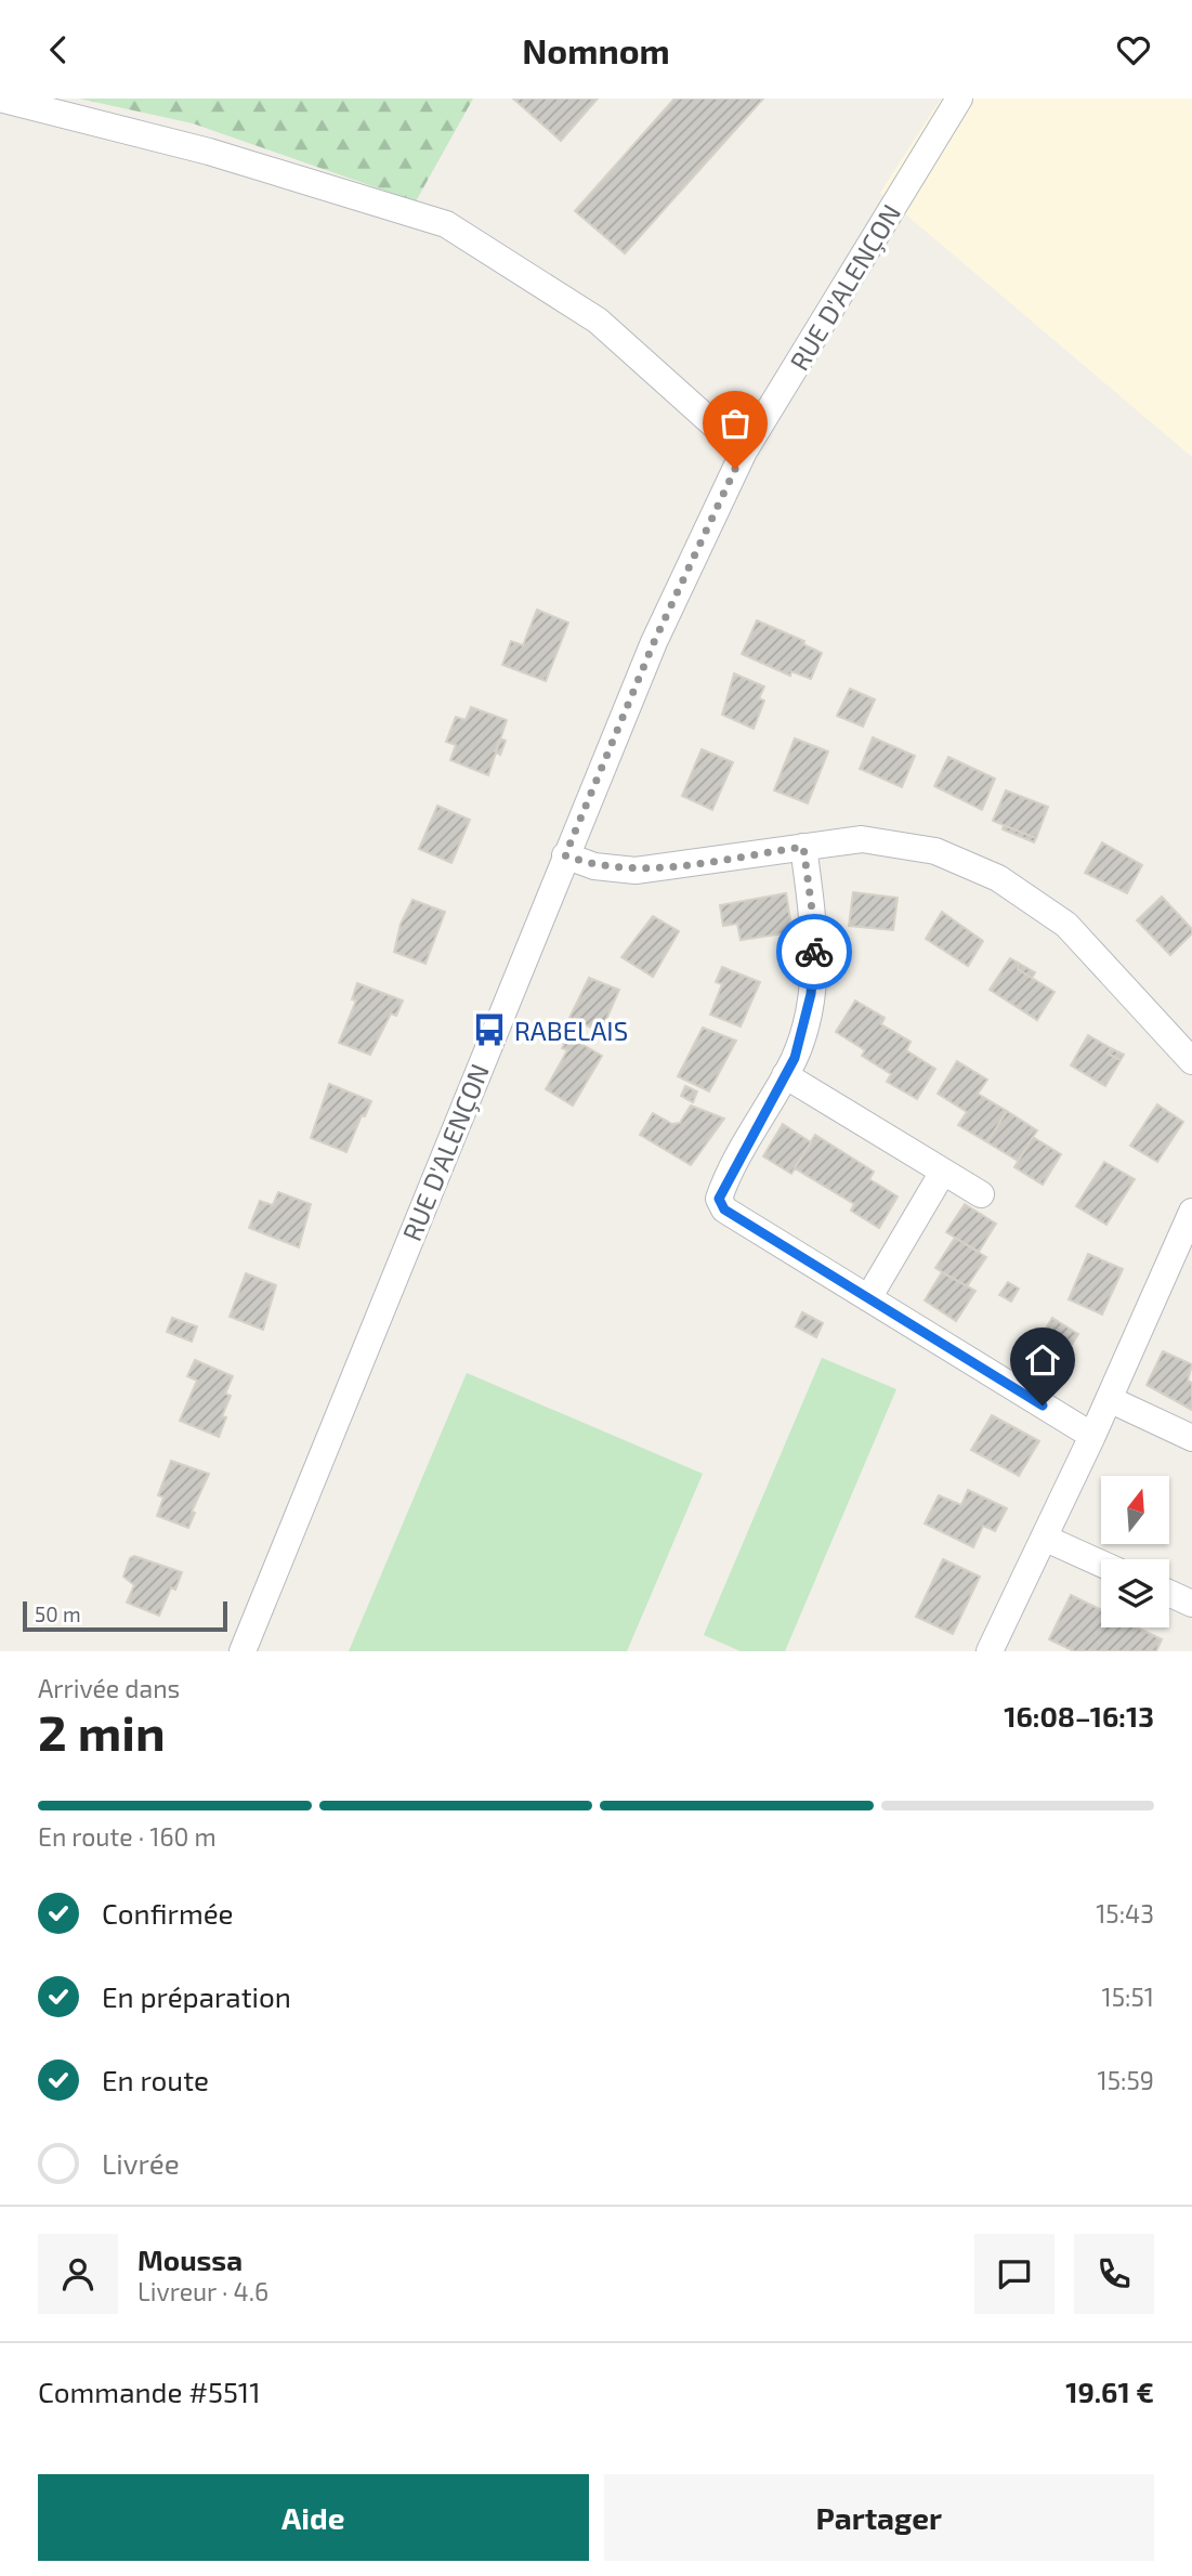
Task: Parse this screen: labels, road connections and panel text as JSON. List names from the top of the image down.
{
  "streets": {
    "street": ["RUE D'ALENÇON"]
  },
  "places": {
    "bus stop": ["RABELAIS"]
  },
  "scale_bar": "50 m",
  "north": "top",
  "page": {
    "header": "Nomnom",
    "scale": "50 m",
    "heading": ["2 min", "Arrivée dans", "16:08–16:13"],
    "panel": [
      "Moussa",
      "Livreur · 4.6",
      "Commande #5511",
      "19.61 €"
    ],
    "bar": "En route · 160 m",
    "list": [
      ["Confirmée", "15:43"],
      ["En préparation", "15:51"],
      ["En route", "15:59"],
      "Livrée"
    ],
    "buttons": ["Aide", "Partager"]
  }
}
